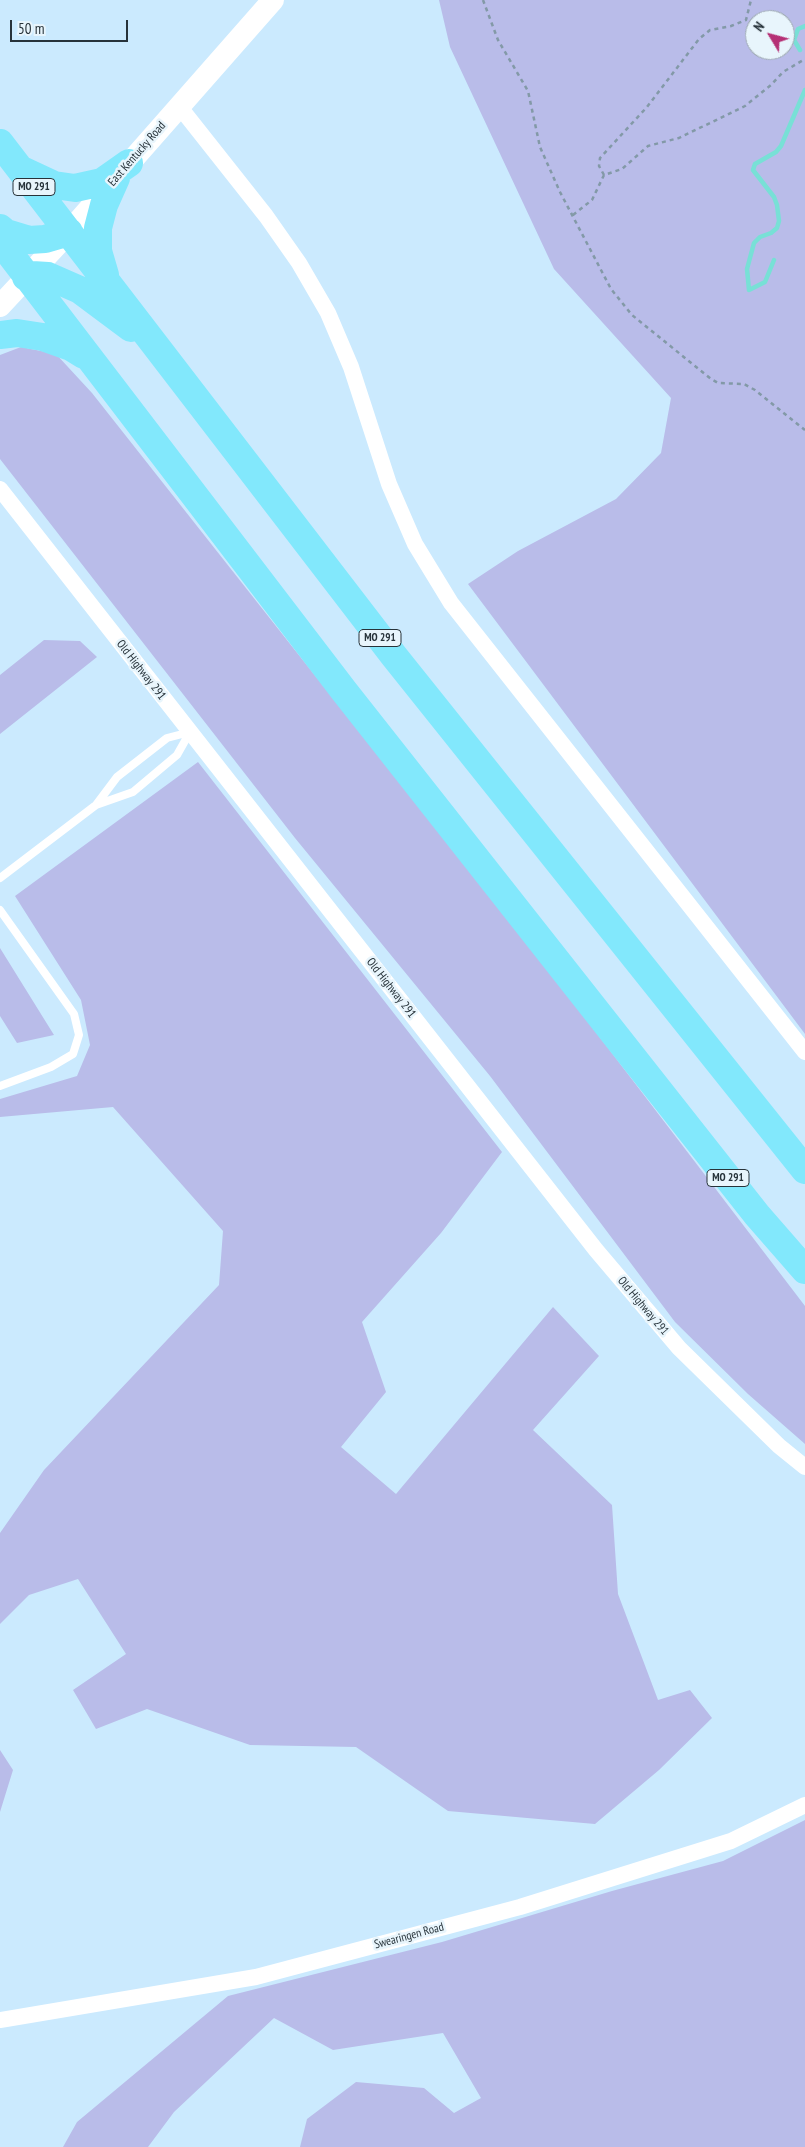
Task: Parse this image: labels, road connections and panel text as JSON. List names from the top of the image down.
{
  "streets": {
    "highway": ["MO 291"],
    "main road": ["East Kentucky Road"],
    "street": ["Old Highway 291", "Swearingen Road"]
  },
  "crossings": [
    ["East Kentucky Road", "MO 291"]
  ],
  "scale_bar": "50 m",
  "north": "top left"
}
